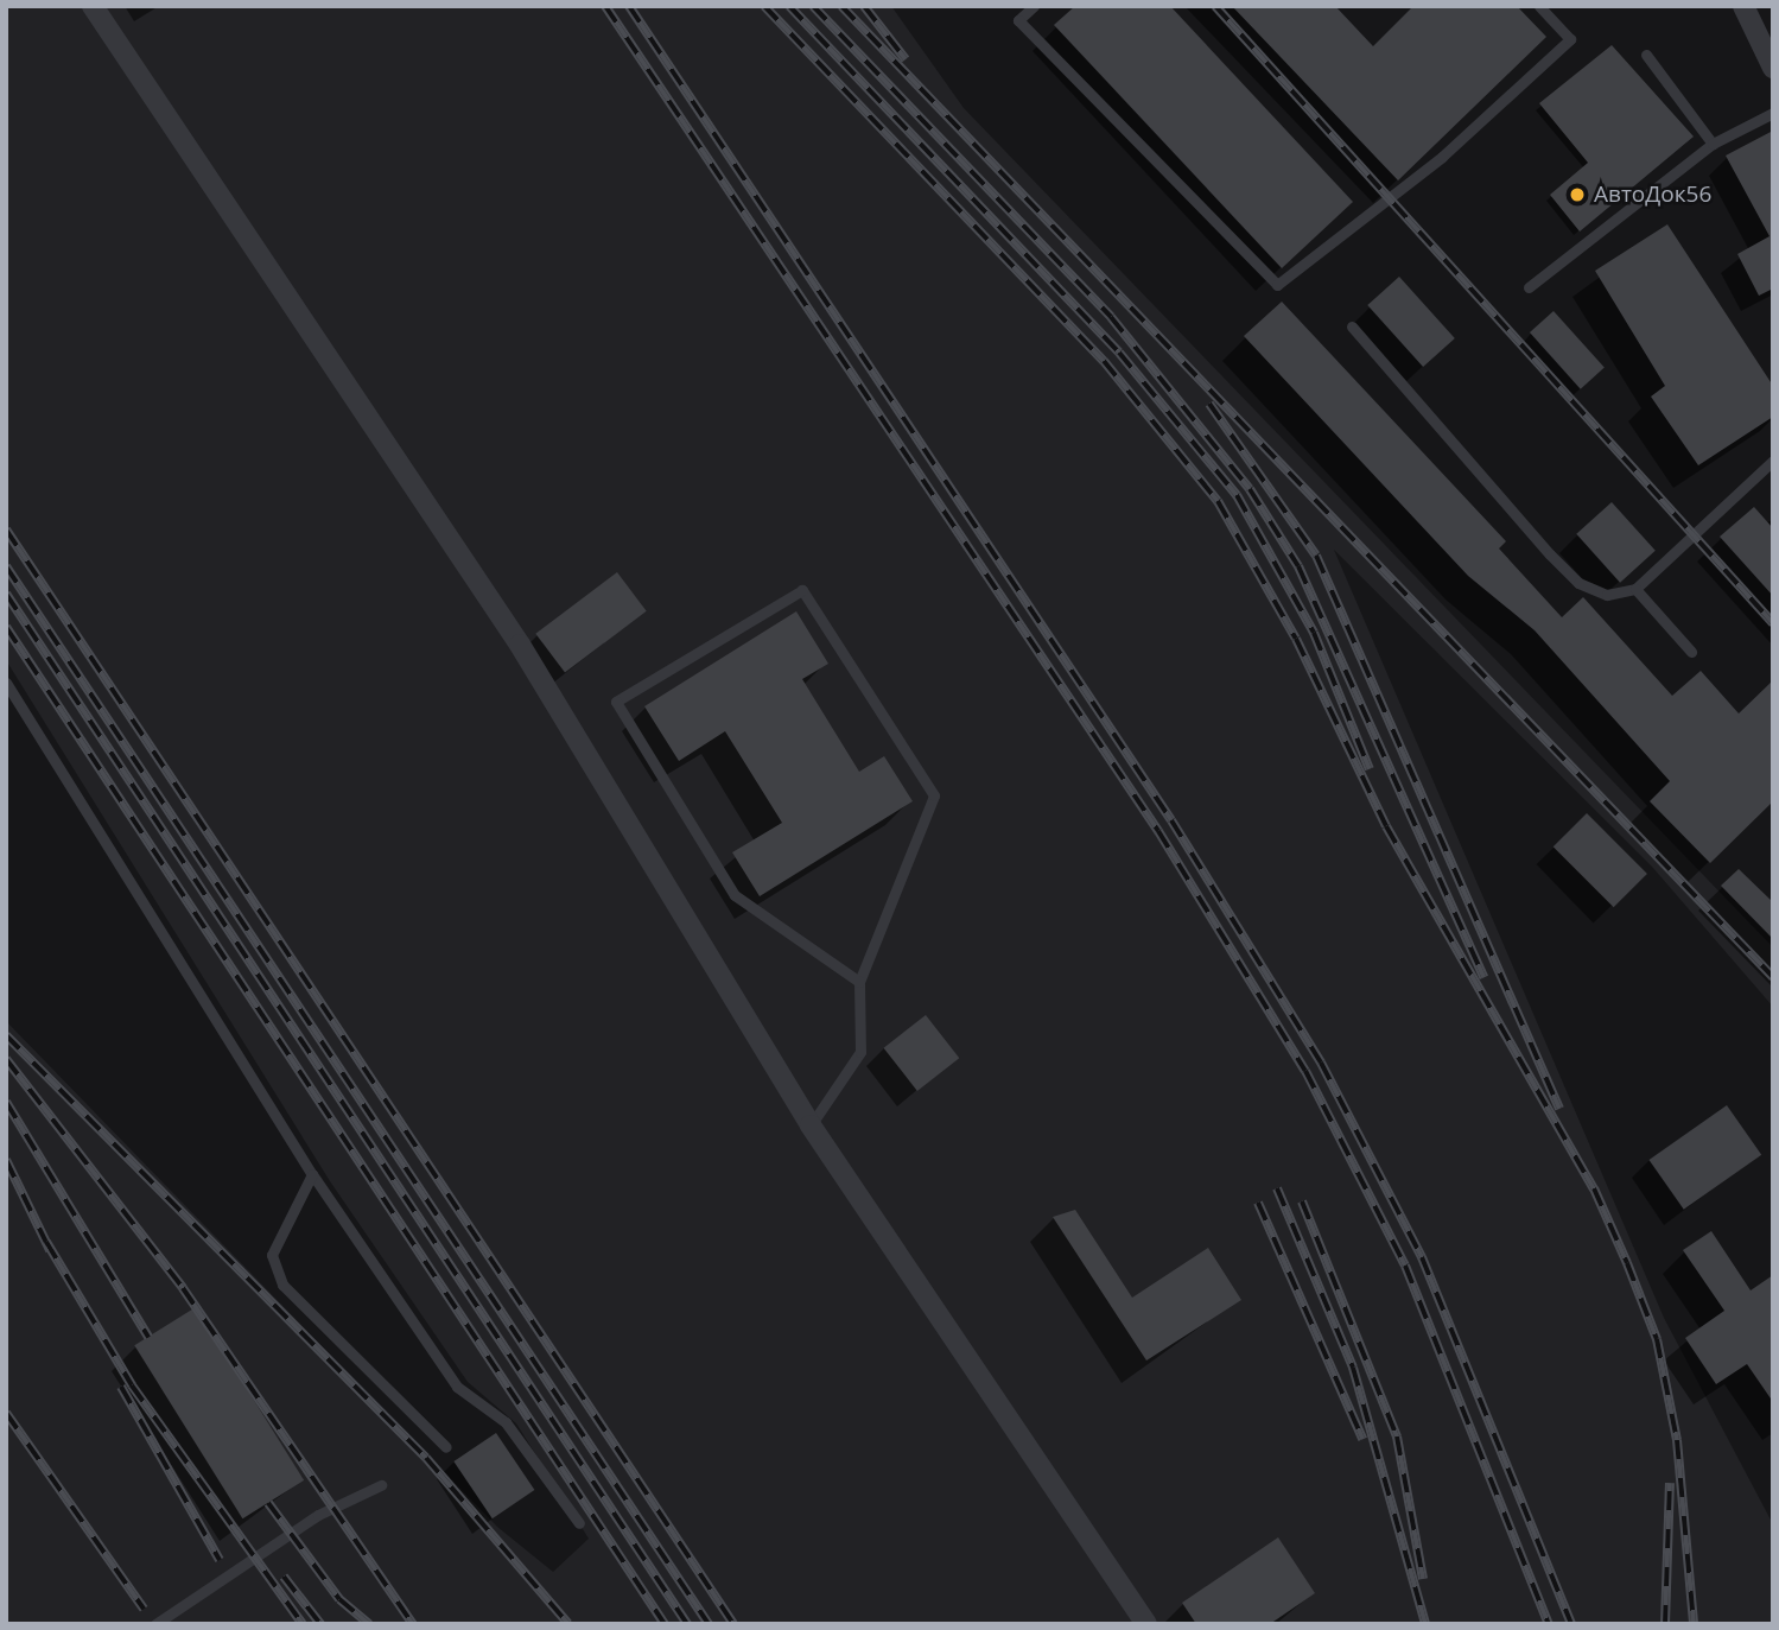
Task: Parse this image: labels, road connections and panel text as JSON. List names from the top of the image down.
{
  "places": ["АвтоДок56"]
}
